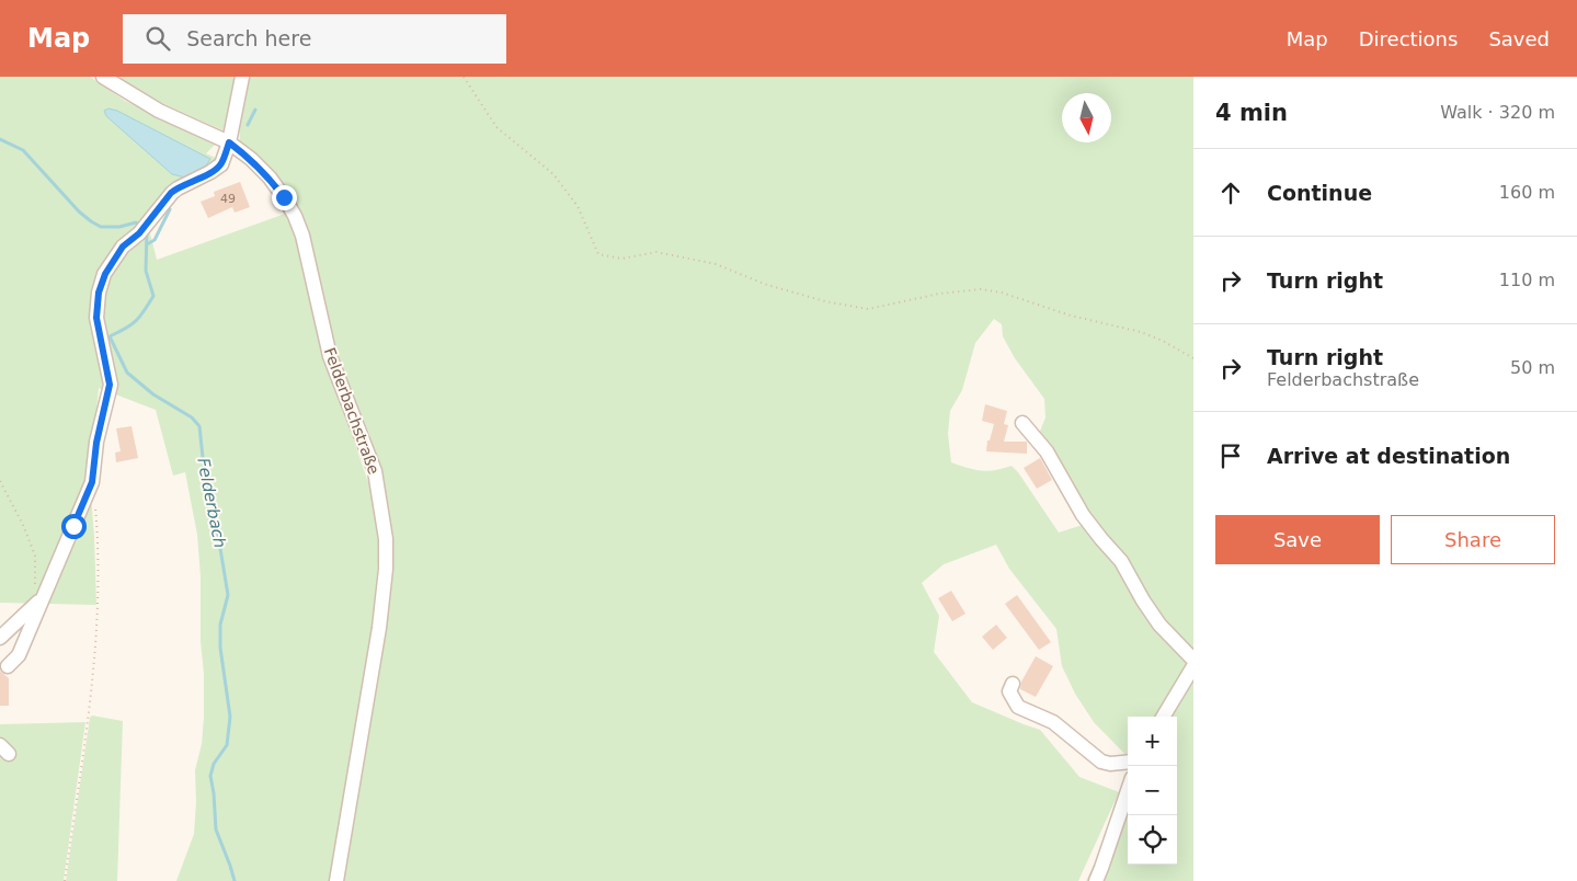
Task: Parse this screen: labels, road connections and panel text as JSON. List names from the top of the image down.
{
  "streets": {
    "street": ["Felderbachstraße"]
  },
  "water": ["Felderbach"],
  "house_numbers": ["49"],
  "north": "bottom",
  "page": {
    "header": "Map",
    "search": "Search here",
    "nav": ["Map", "Directions", "Saved"],
    "heading": ["4 min", "Walk · 320 m"],
    "list": [
      ["Continue", "160 m"],
      ["Turn right", "110 m"],
      ["Turn right", "Felderbachstraße", "50 m"],
      "Arrive at destination"
    ],
    "buttons": ["Save", "Share"],
    "map_buttons": ["+", "−"]
  }
}
